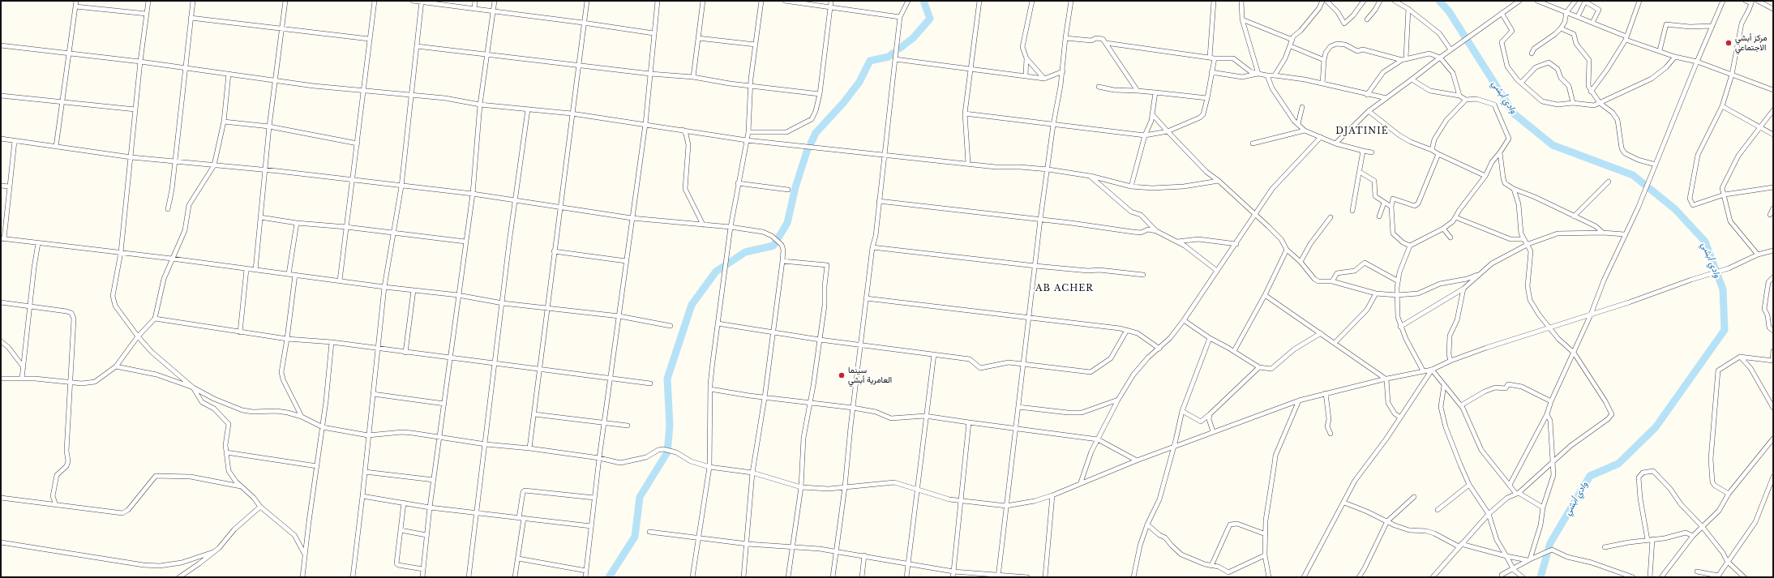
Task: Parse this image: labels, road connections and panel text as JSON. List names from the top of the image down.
{
  "districts": ["DJATINIÉ", "AB ACHER"],
  "water": ["وادي أبشي"],
  "places": ["مركز أبشي الاجتماعي", "سينما العامرية أبشي"]
}
